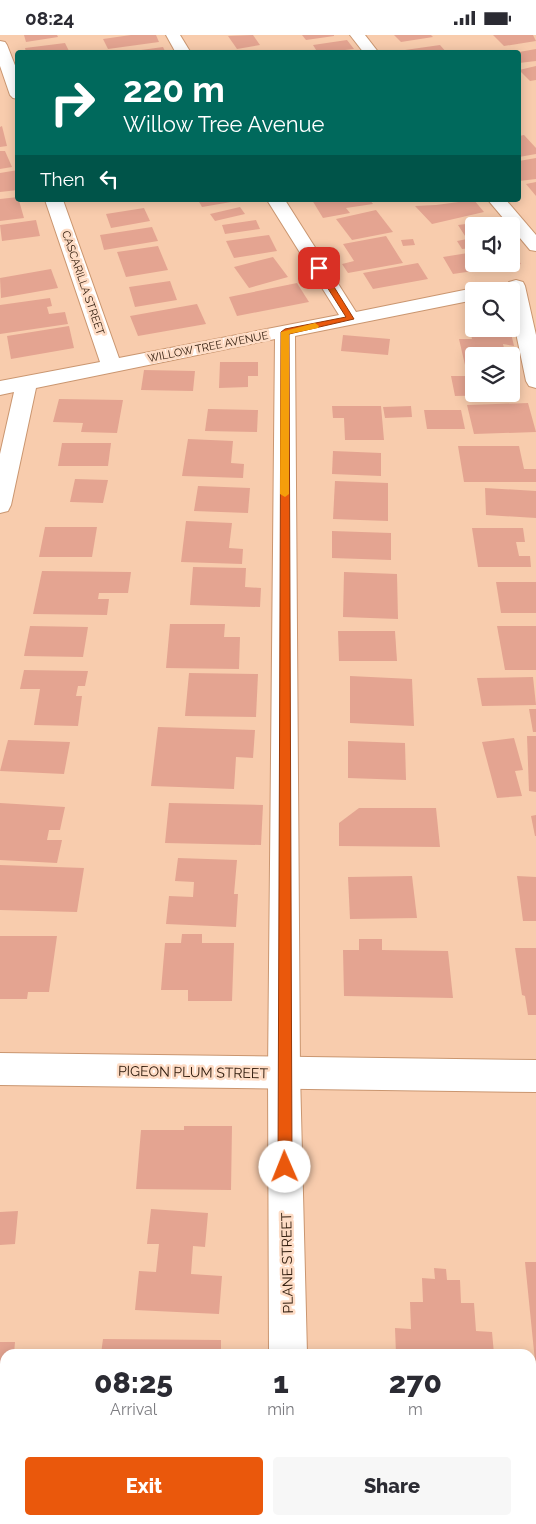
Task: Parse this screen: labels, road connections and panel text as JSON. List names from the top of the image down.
{
  "streets": {
    "street": [
      "CASCARILLA STREET",
      "WILLOW TREE AVENUE",
      "PIGEON PLUM STREET",
      "PLANE STREET"
    ]
  },
  "crossings": [
    ["CASCARILLA STREET", "WILLOW TREE AVENUE"],
    ["WILLOW TREE AVENUE", "PLANE STREET"],
    ["PIGEON PLUM STREET", "PLANE STREET"]
  ],
  "page": {
    "status": "08:24",
    "turn": ["220 m", "Willow Tree Avenue"],
    "then": "Then",
    "eta": [
      "08:25",
      "Arrival",
      "1",
      "min",
      "270",
      "m"
    ],
    "buttons": ["Exit", "Share"]
  }
}
